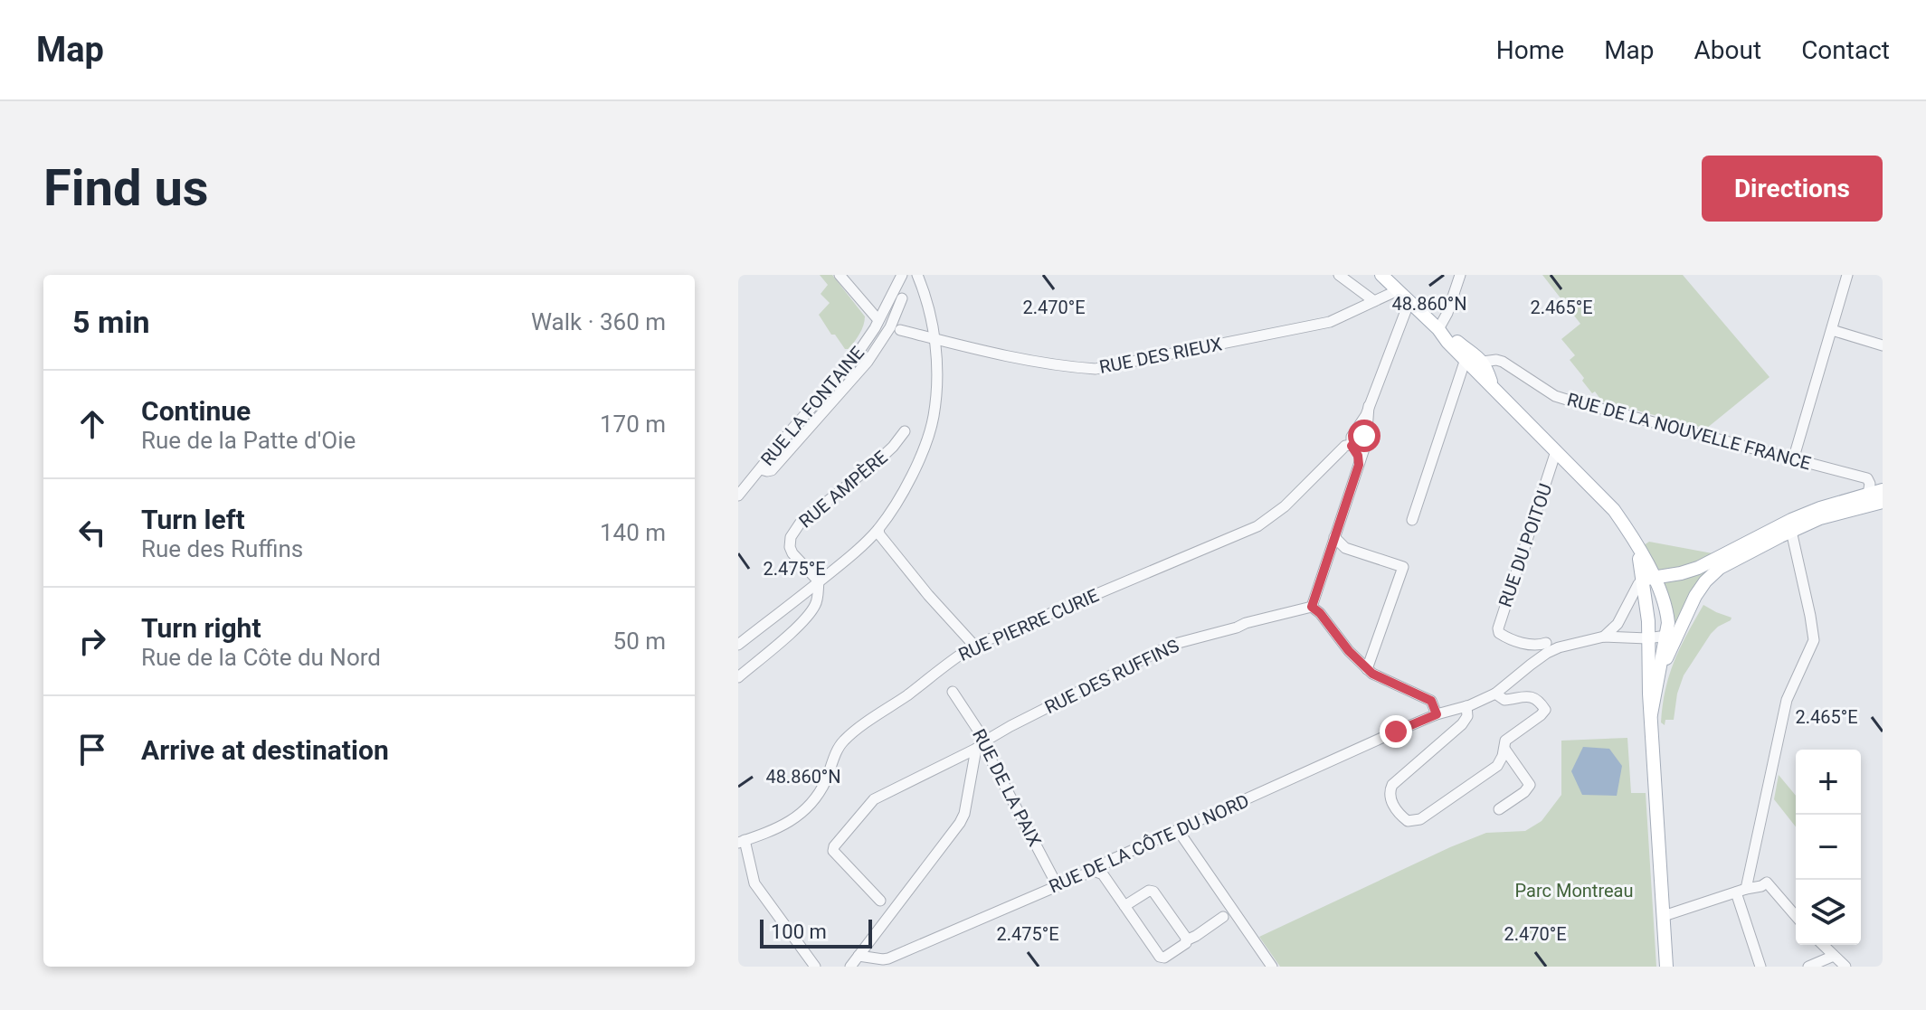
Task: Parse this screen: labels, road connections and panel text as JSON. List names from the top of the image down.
{
  "streets": {
    "street": [
      "RUE DES RIEUX",
      "RUE LA FONTAINE",
      "RUE DE LA NOUVELLE FRANCE",
      "RUE AMPÈRE",
      "RUE DU POITOU",
      "RUE PIERRE CURIE",
      "RUE DES RUFFINS",
      "RUE DE LA PAIX",
      "RUE DE LA CÔTE DU NORD"
    ]
  },
  "crossings": [
    ["RUE DES RUFFINS", "RUE DE LA PAIX"],
    ["RUE DE LA PAIX", "RUE DE LA CÔTE DU NORD"]
  ],
  "parks": ["Parc Montreau"],
  "scale_bar": "100 m",
  "page": {
    "header": "Map",
    "nav": [
      "Home",
      "Map",
      "About",
      "Contact"
    ],
    "buttons": "Directions",
    "title": "Find us",
    "heading": ["5 min", "Walk · 360 m"],
    "list": [
      ["Continue", "Rue de la Patte d'Oie", "170 m"],
      ["Turn left", "Rue des Ruffins", "140 m"],
      ["Turn right", "Rue de la Côte du Nord", "50 m"],
      "Arrive at destination"
    ],
    "map_buttons": ["+", "−"],
    "scale": "100 m"
  },
  "coordinates": [
    "48.860°N",
    "2.470°E",
    "2.465°E",
    "2.475°E"
  ]
}
